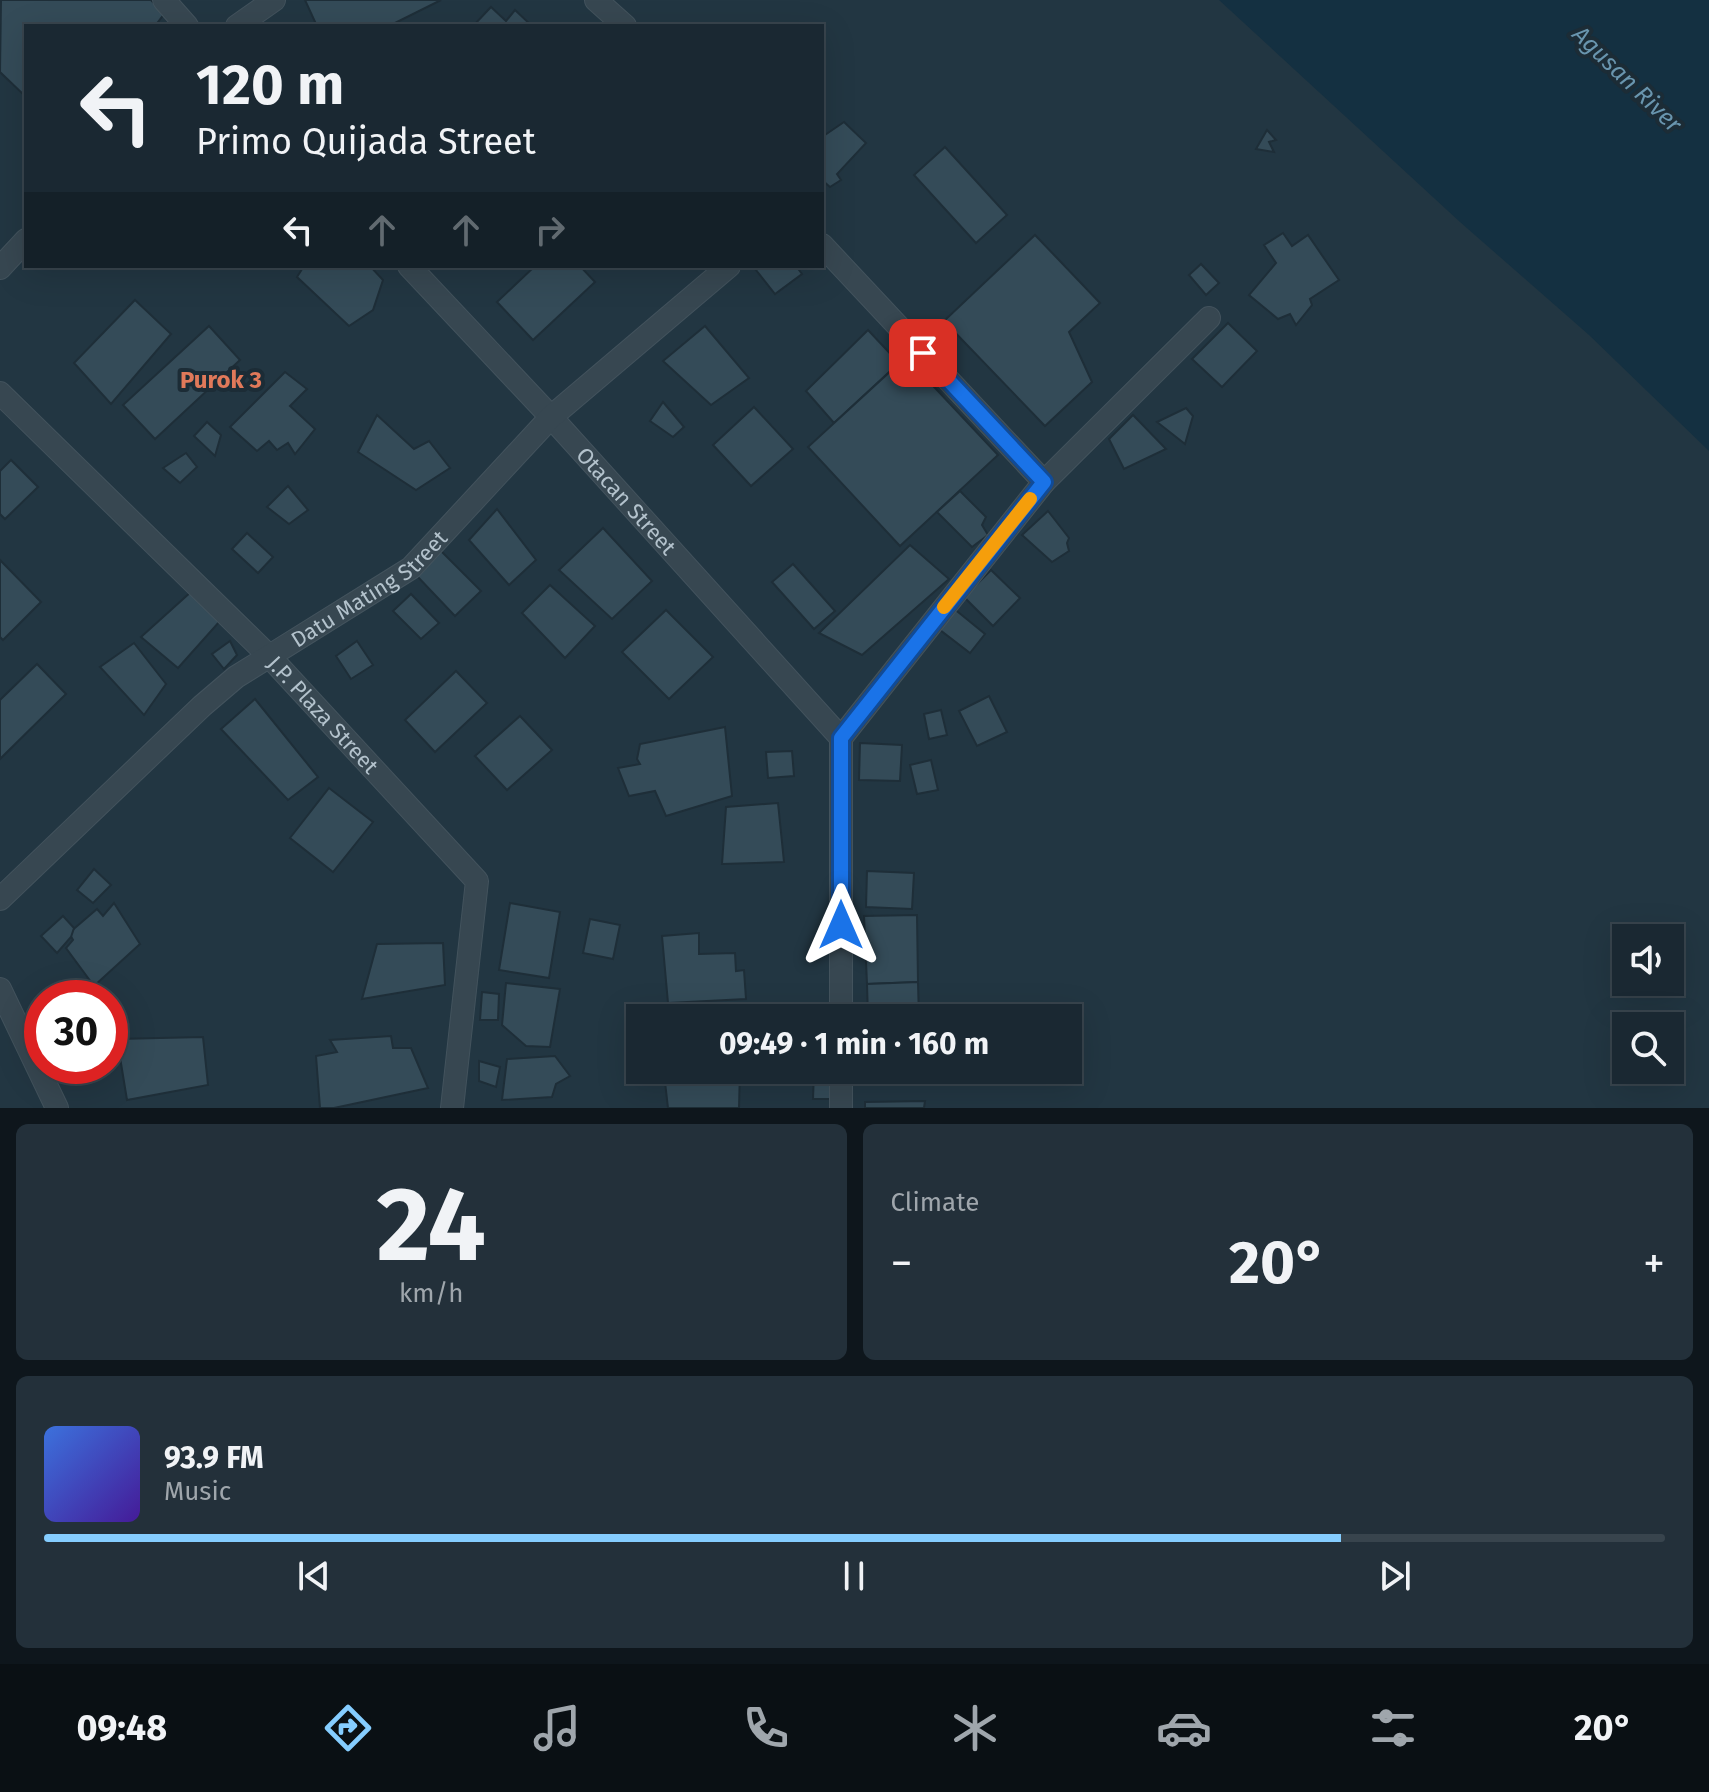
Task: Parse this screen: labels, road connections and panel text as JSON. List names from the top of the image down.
{
  "streets": {
    "street": ["Otacan Street", "Datu Mating Street", "J.P. Plaza Street"]
  },
  "crossings": [
    ["Otacan Street", "Datu Mating Street"],
    ["Datu Mating Street", "J.P. Plaza Street"]
  ],
  "districts": ["Purok 3"],
  "water": ["Agusan River"],
  "page": {
    "turn": ["120 m", "Primo Quijada Street"],
    "limit": "30",
    "trip": "09:49 · 1 min · 160 m",
    "tile": [
      ["24", "km/h"],
      "Climate"
    ],
    "heat": ["−", "20°", "+"],
    "song": ["93.9 FM", "Music"],
    "tabs": ["09:48", "20°"]
  }
}
